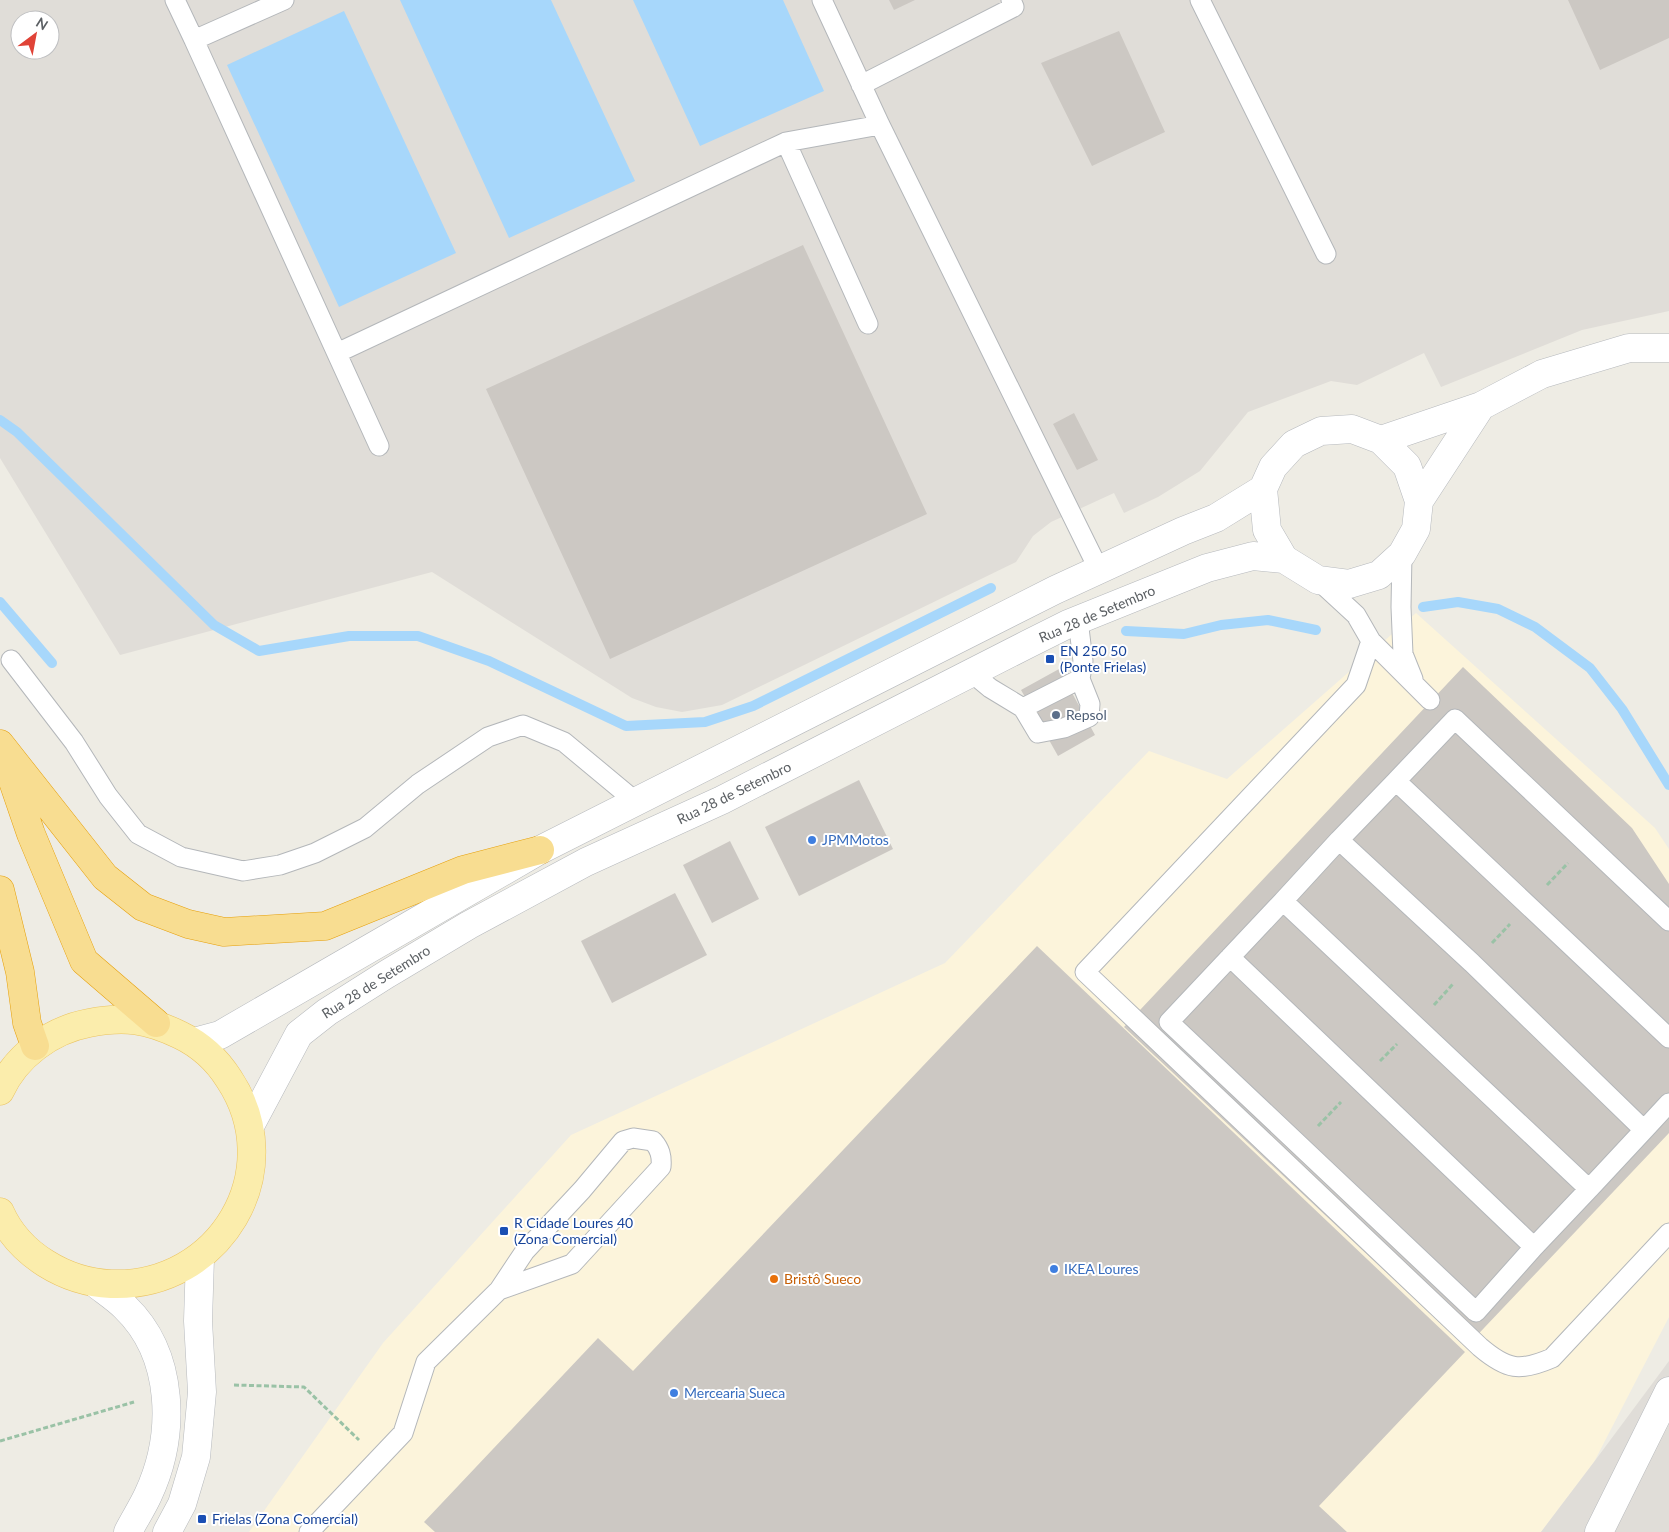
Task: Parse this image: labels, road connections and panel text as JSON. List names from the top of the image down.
{
  "streets": {
    "main road": ["Rua 28 de Setembro"]
  },
  "places": {
    "transit": ["EN 250 50 (Ponte Frielas)", "R Cidade Loures 40 (Zona Comercial)", "Frielas (Zona Comercial)"],
    "other": [
      "Repsol",
      "JPMMotos",
      "IKEA Loures",
      "Bristô Sueco",
      "Mercearia Sueca"
    ]
  },
  "north": "top right"
}
